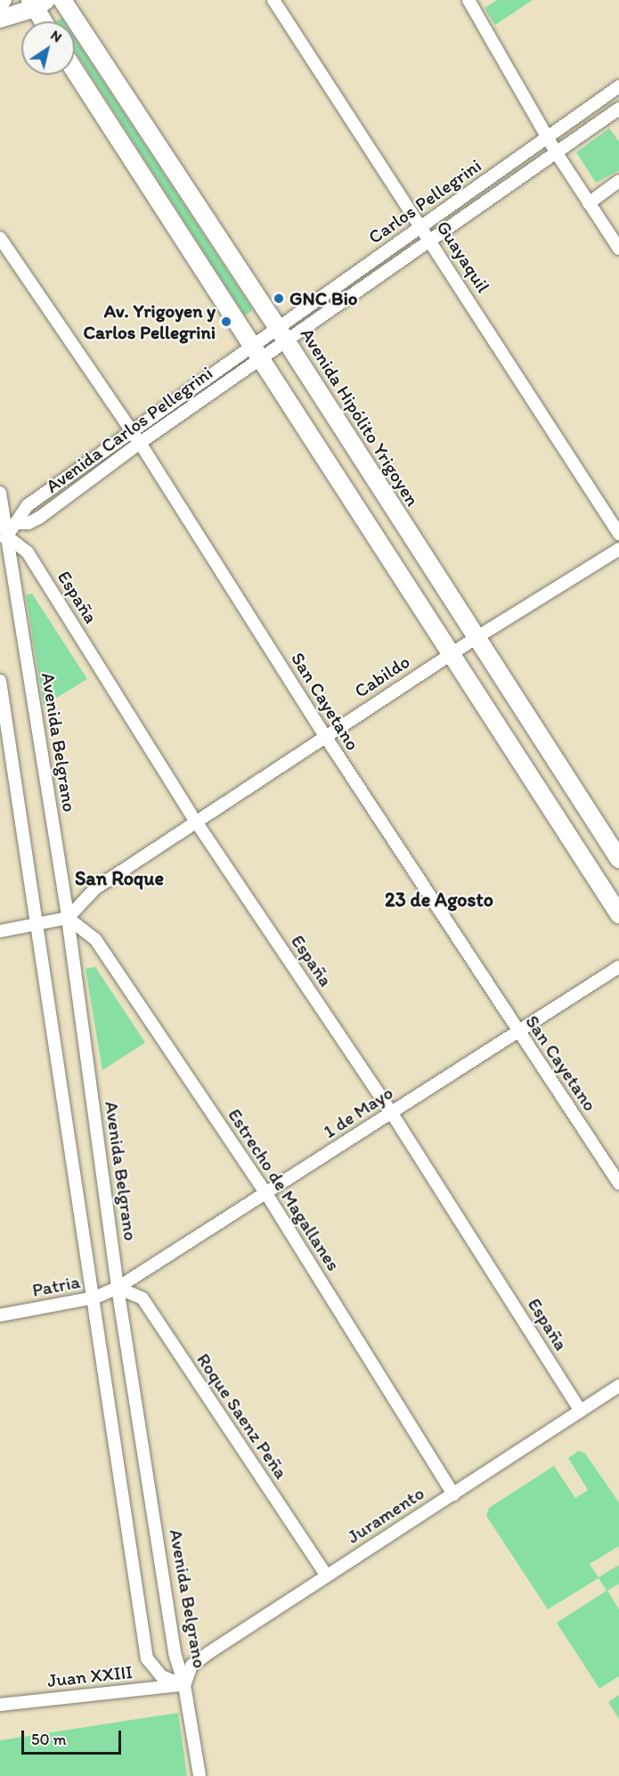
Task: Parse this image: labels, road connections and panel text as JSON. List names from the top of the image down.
{
  "streets": {
    "street": [
      "Carlos Pellegrini",
      "Guayaquil",
      "Avenida Hipólito Yrigoyen",
      "Avenida Carlos Pellegrini",
      "España",
      "Cabildo",
      "San Cayetano",
      "Avenida Belgrano",
      "1 de Mayo",
      "Estrecho de Magallanes",
      "Patria",
      "Roque Saenz Peña",
      "Juramento",
      "Juan XXIII"
    ]
  },
  "crossings": [
    ["Carlos Pellegrini", "Guayaquil"],
    ["Carlos Pellegrini", "Avenida Hipólito Yrigoyen"],
    ["Carlos Pellegrini", "Avenida Carlos Pellegrini"],
    ["Avenida Hipólito Yrigoyen", "Cabildo"],
    ["Avenida Carlos Pellegrini", "España"],
    ["Avenida Carlos Pellegrini", "San Cayetano"],
    ["Avenida Carlos Pellegrini", "Avenida Belgrano"],
    ["España", "Cabildo"],
    ["España", "Avenida Belgrano"],
    ["España", "1 de Mayo"],
    ["España", "Juramento"],
    ["Cabildo", "San Cayetano"],
    ["Cabildo", "Avenida Belgrano"],
    ["Cabildo", "Estrecho de Magallanes"],
    ["San Cayetano", "1 de Mayo"],
    ["Avenida Belgrano", "1 de Mayo"],
    ["Avenida Belgrano", "Estrecho de Magallanes"],
    ["Avenida Belgrano", "Patria"],
    ["Avenida Belgrano", "Roque Saenz Peña"],
    ["Avenida Belgrano", "Juramento"],
    ["Avenida Belgrano", "Juan XXIII"],
    ["1 de Mayo", "Estrecho de Magallanes"],
    ["1 de Mayo", "Patria"],
    ["1 de Mayo", "Roque Saenz Peña"],
    ["Estrecho de Magallanes", "Juramento"],
    ["Patria", "Roque Saenz Peña"],
    ["Roque Saenz Peña", "Juramento"],
    ["Juramento", "Juan XXIII"]
  ],
  "districts": ["San Roque", "23 de Agosto"],
  "places": ["GNC Bio", "Av. Yrigoyen y Carlos Pellegrini"],
  "scale_bar": "50 m",
  "north": "top right"
}
